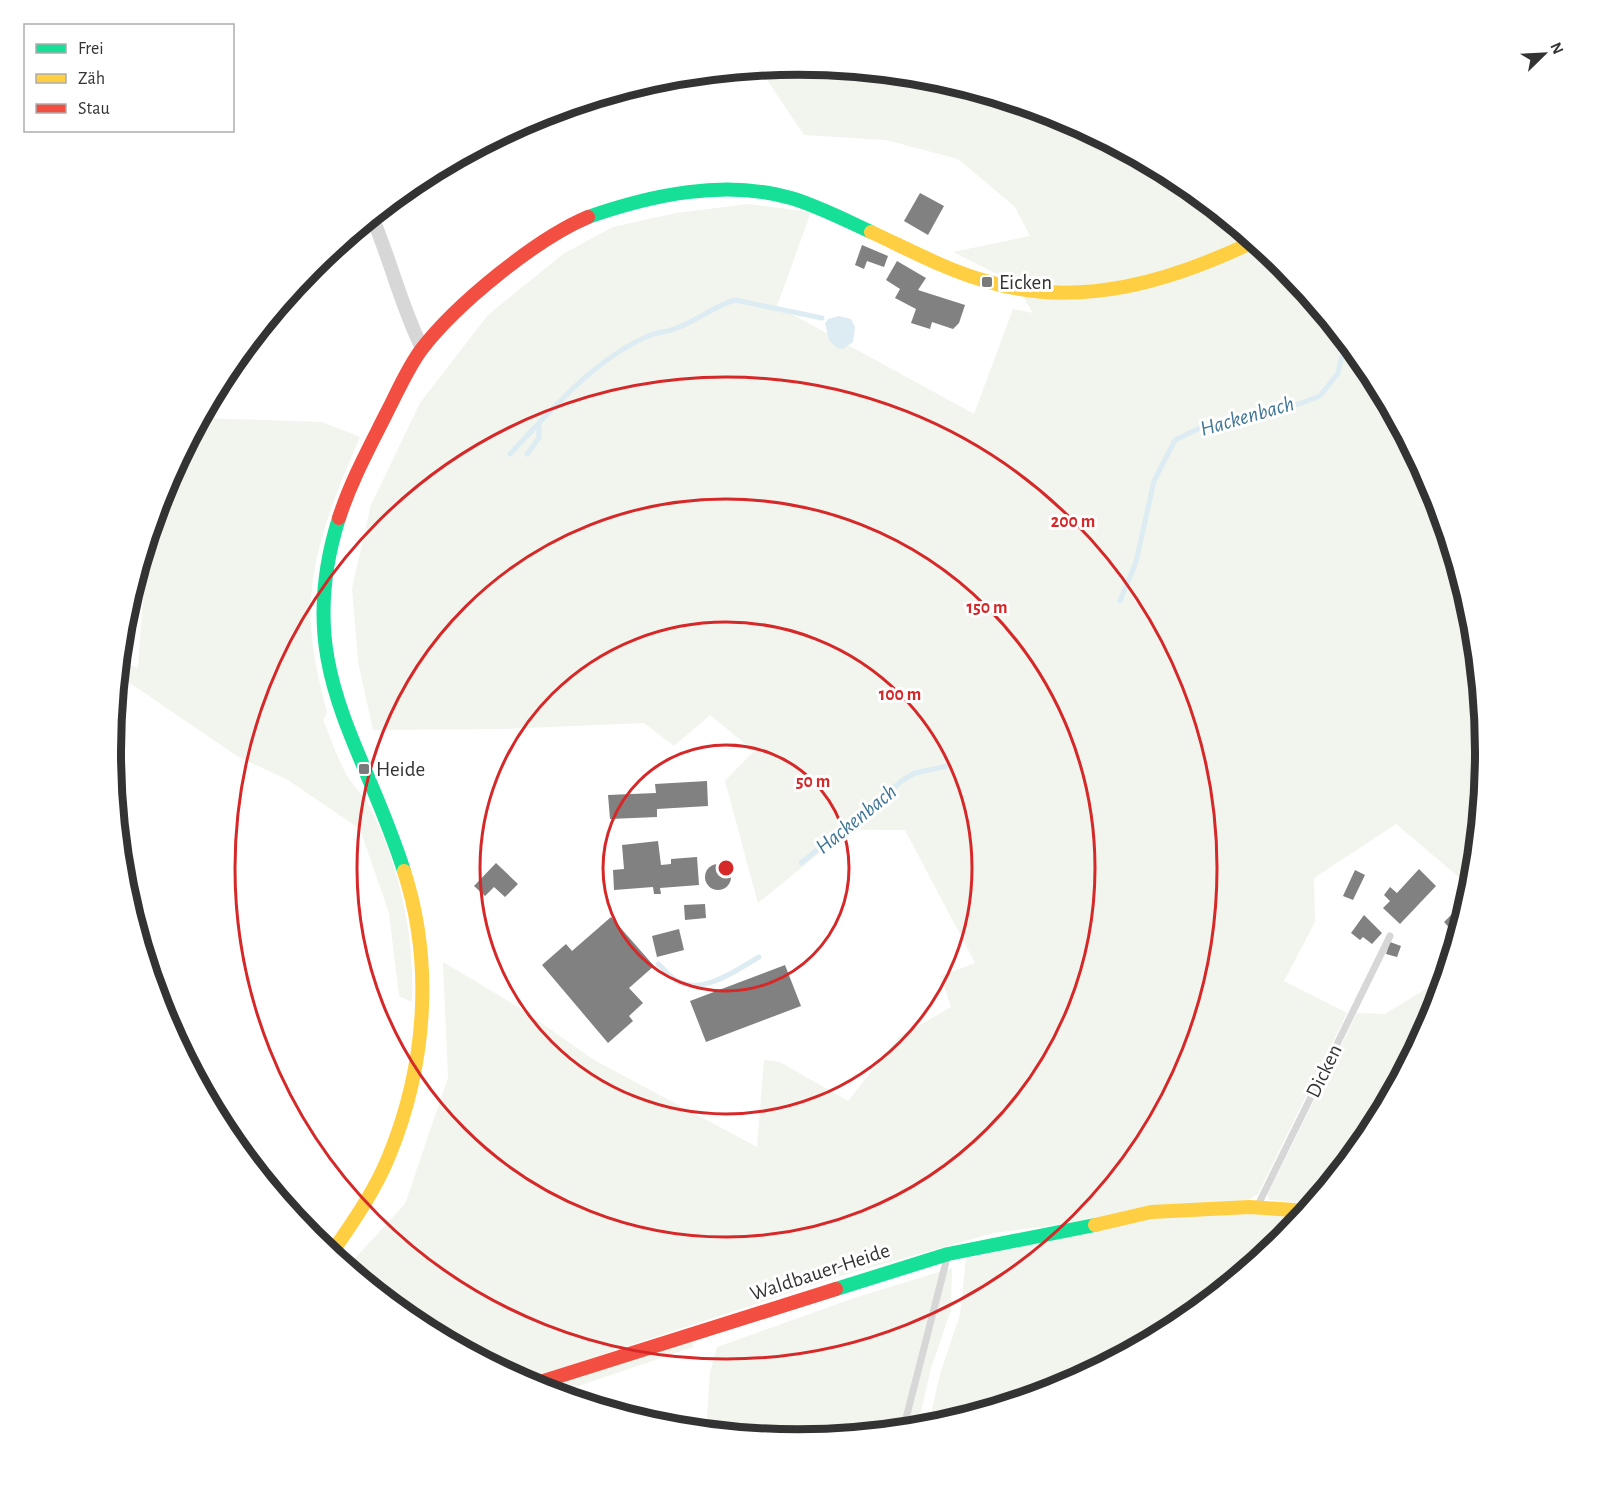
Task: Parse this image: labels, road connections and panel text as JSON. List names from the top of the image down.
{
  "streets": {
    "main road": ["Waldbauer-Heide"],
    "lane": ["Dicken"]
  },
  "crossings": [
    ["Dicken", "Waldbauer-Heide"]
  ],
  "water": ["Hackenbach"],
  "places": {
    "transit": ["Eicken", "Heide"]
  },
  "legend": ["Frei", "Zäh", "Stau"],
  "north": "top right",
  "rings": [
    "200 m",
    "150 m",
    "100 m",
    "50 m"
  ]
}
